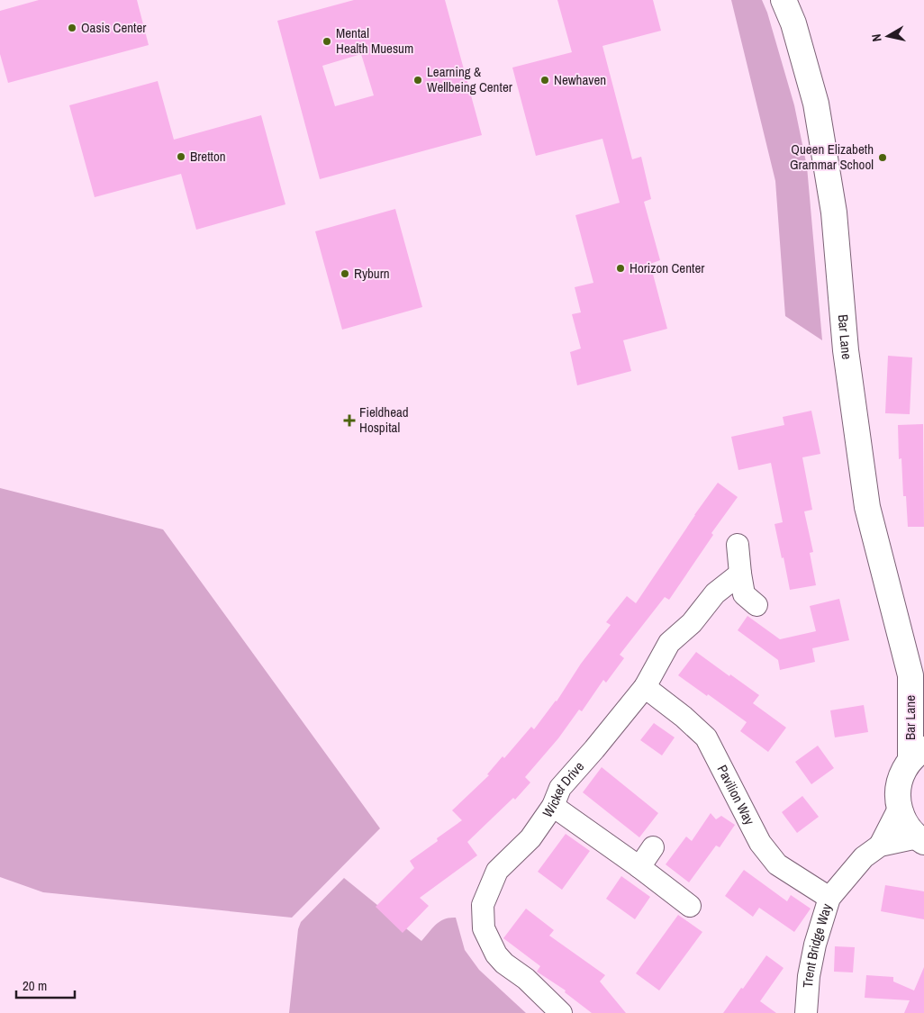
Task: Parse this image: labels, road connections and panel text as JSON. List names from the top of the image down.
{
  "streets": {
    "main road": ["Bar Lane"],
    "street": ["Wicket Drive", "Pavilion Way", "Trent Bridge Way"]
  },
  "crossings": [
    ["Wicket Drive", "Pavilion Way"],
    ["Pavilion Way", "Trent Bridge Way"]
  ],
  "places": {
    "other": [
      "Oasis Center",
      "Mental Health Muesum",
      "Learning & Wellbeing Center",
      "Newhaven",
      "Bretton",
      "Queen Elizabeth Grammar School",
      "Horizon Center",
      "Ryburn"
    ],
    "health": ["Fieldhead Hospital"]
  },
  "scale_bar": "20 m",
  "north": "left"
}
